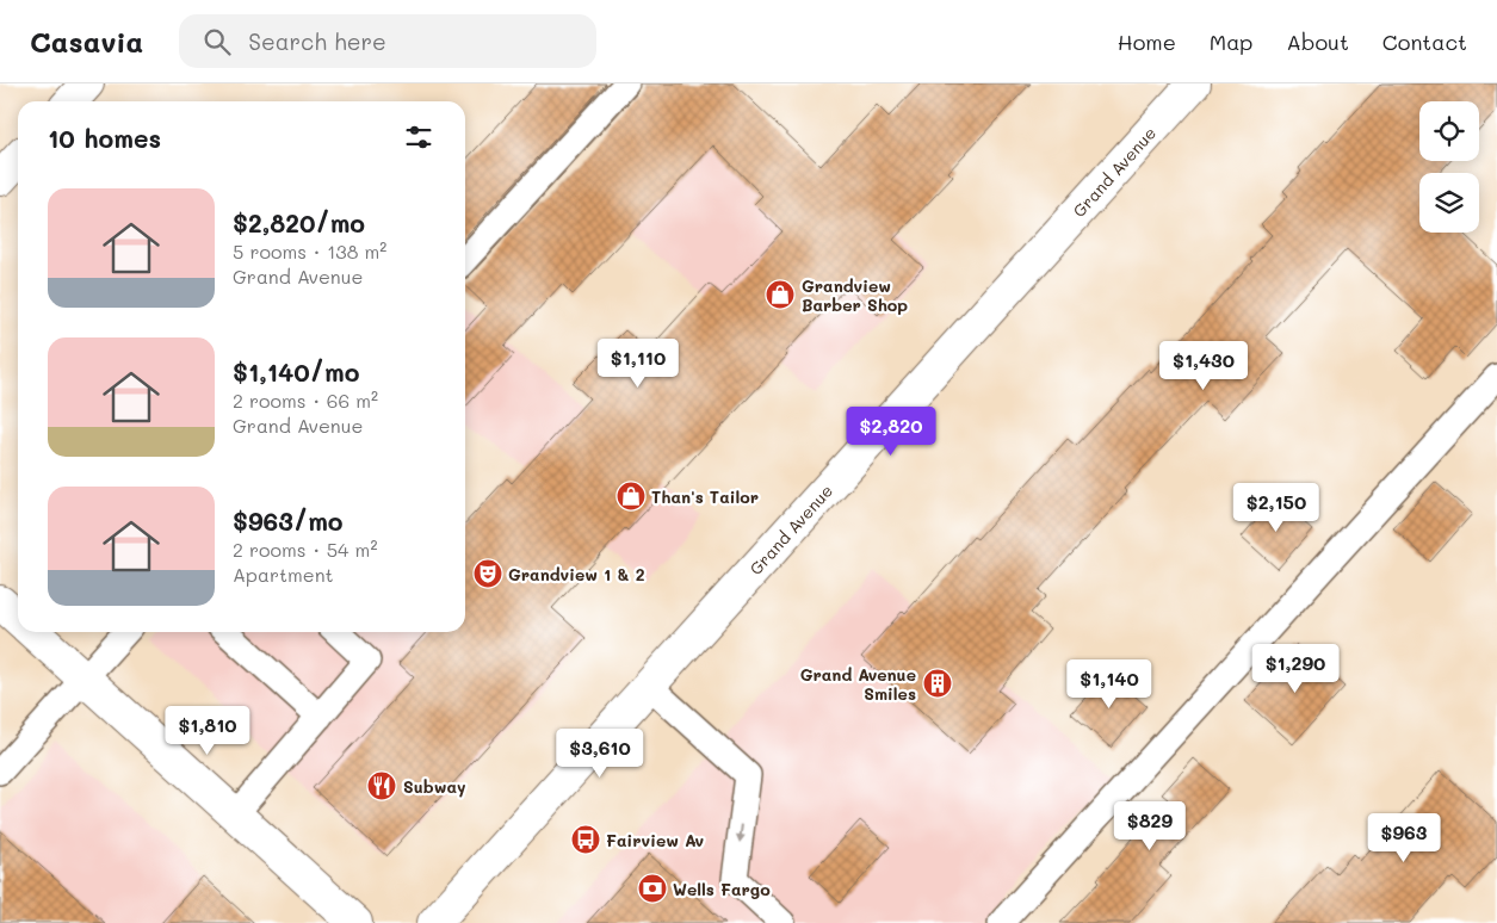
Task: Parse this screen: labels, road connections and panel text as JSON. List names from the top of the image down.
{
  "streets": {
    "main road": ["Grand Avenue"]
  },
  "places": {
    "shop": ["Grandview Barber Shop", "Than's Tailor"],
    "theatre": ["Grandview 1 & 2"],
    "building": ["Grand Avenue Smiles"],
    "restaurant": ["Subway"],
    "bus stop": ["Fairview Av"],
    "bank": ["Wells Fargo"]
  },
  "page": {
    "header": "Casavia",
    "search": "Search here",
    "nav": [
      "Home",
      "Map",
      "About",
      "Contact"
    ],
    "heading": "10 homes",
    "list": [
      {
        "name": "$2,820/mo",
        "note": "5 rooms · 138 m² · Grand Avenue"
      },
      {
        "name": "$1,140/mo",
        "note": "2 rooms · 66 m² · Grand Avenue"
      },
      {
        "name": "$963/mo",
        "note": "2 rooms · 54 m² · Apartment"
      }
    ],
    "price": [
      "$1,110",
      "$1,430",
      "$2,820",
      "$2,150",
      "$1,290",
      "$1,140",
      "$1,810",
      "$3,610",
      "$829",
      "$963"
    ]
  }
}
